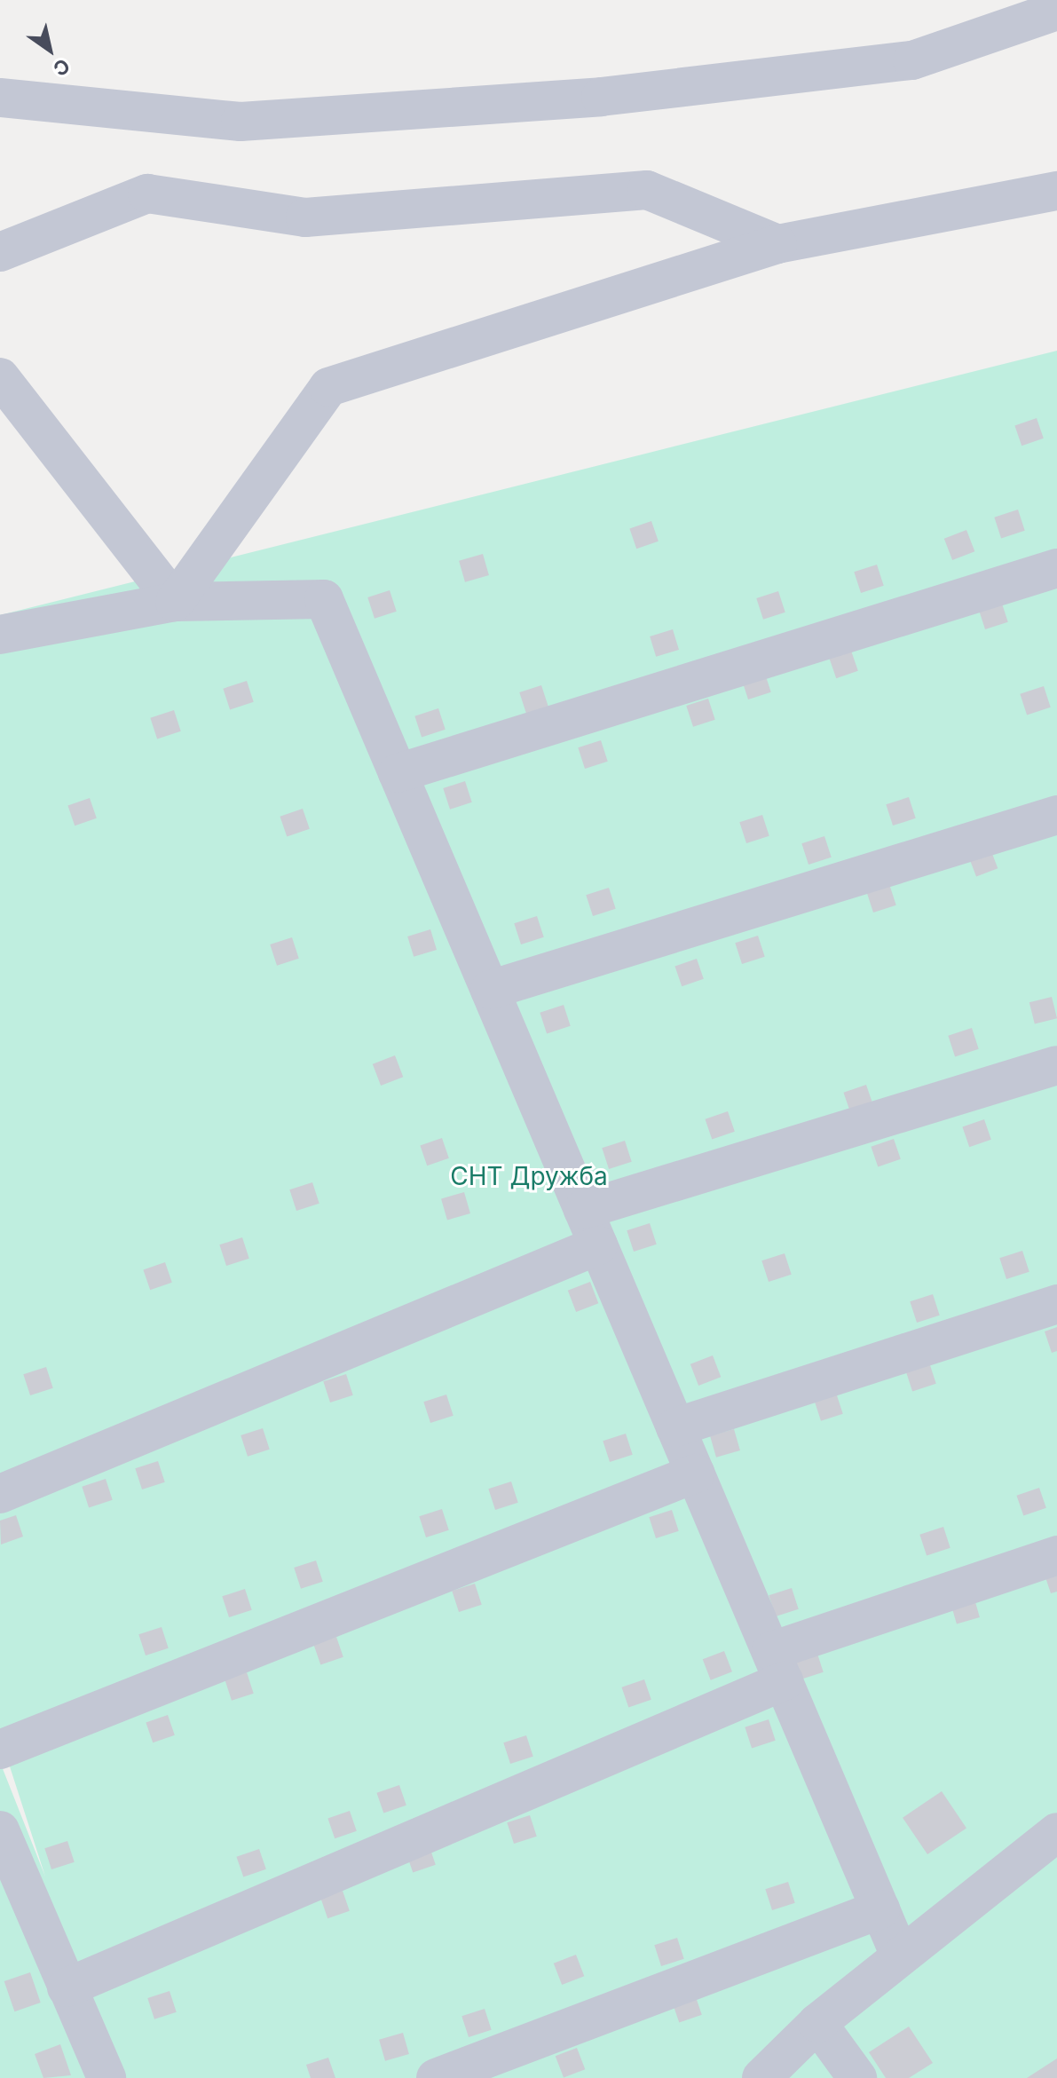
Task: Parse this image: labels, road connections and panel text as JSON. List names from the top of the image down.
{
  "parks": ["СНТ Дружба"],
  "north": "bottom right"
}
